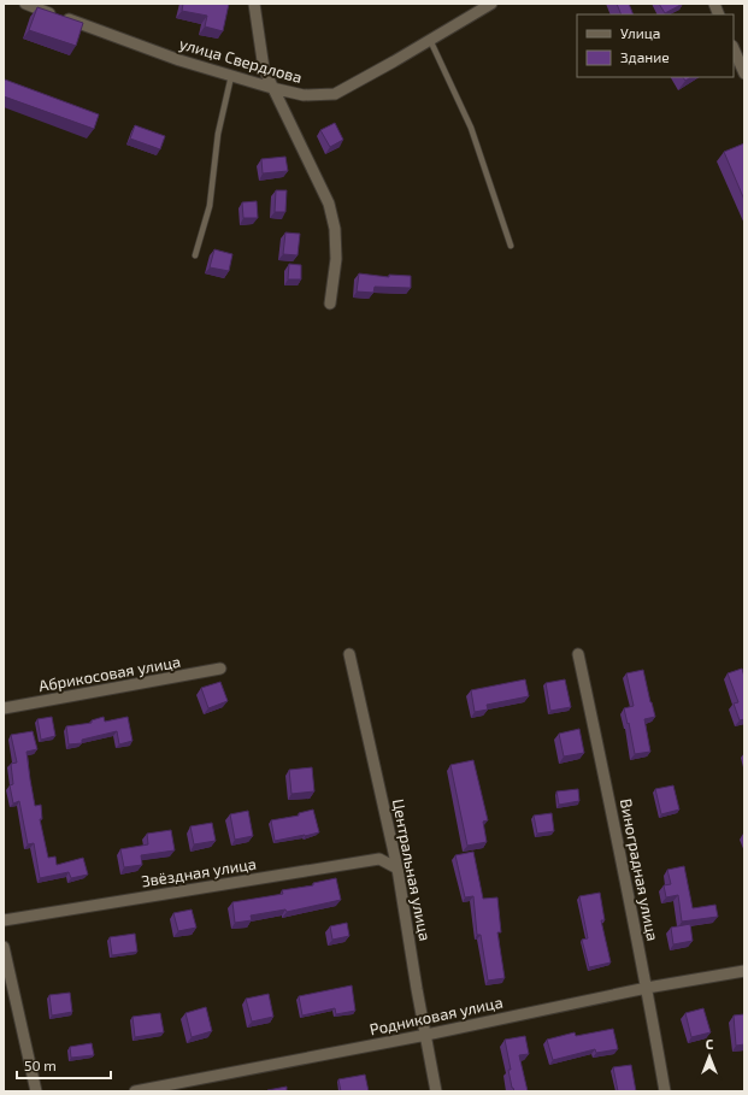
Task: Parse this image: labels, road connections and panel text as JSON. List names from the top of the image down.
{
  "streets": {
    "street": [
      "улица Свердлова",
      "Абрикосовая улица",
      "Центральная улица",
      "Виноградная улица",
      "Звёздная улица",
      "Родниковая улица"
    ]
  },
  "crossings": [
    ["Центральная улица", "Звёздная улица"],
    ["Центральная улица", "Родниковая улица"],
    ["Виноградная улица", "Родниковая улица"]
  ],
  "legend": ["Улица", "Здание"],
  "scale_bar": "50 m",
  "north": "top"
}
